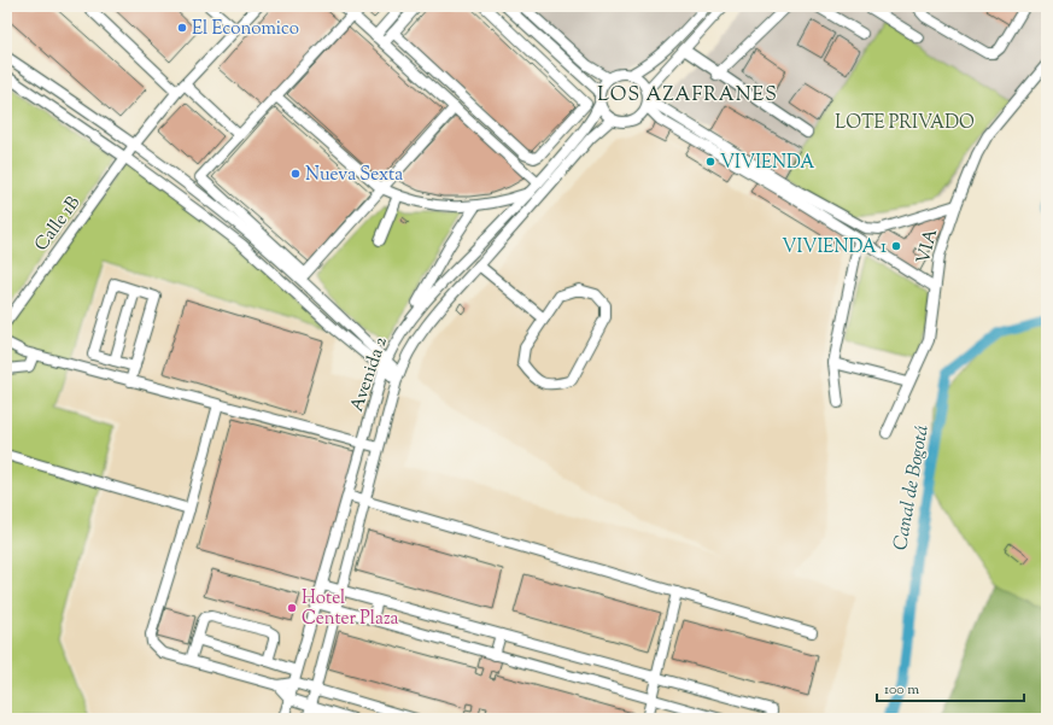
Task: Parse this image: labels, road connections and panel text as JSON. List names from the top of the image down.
{
  "streets": {
    "street": ["Calle 1B", "VIA", "Avenida 2"]
  },
  "districts": ["LOS AZAFRANES"],
  "water": ["Canal de Bogotá"],
  "parks": ["LOTE PRIVADO"],
  "places": [
    "El Economico",
    "VIVIENDA",
    "Nueva Sexta",
    "VIVIENDA 1",
    "Hotel Center Plaza"
  ],
  "scale_bar": "100 m"
}
